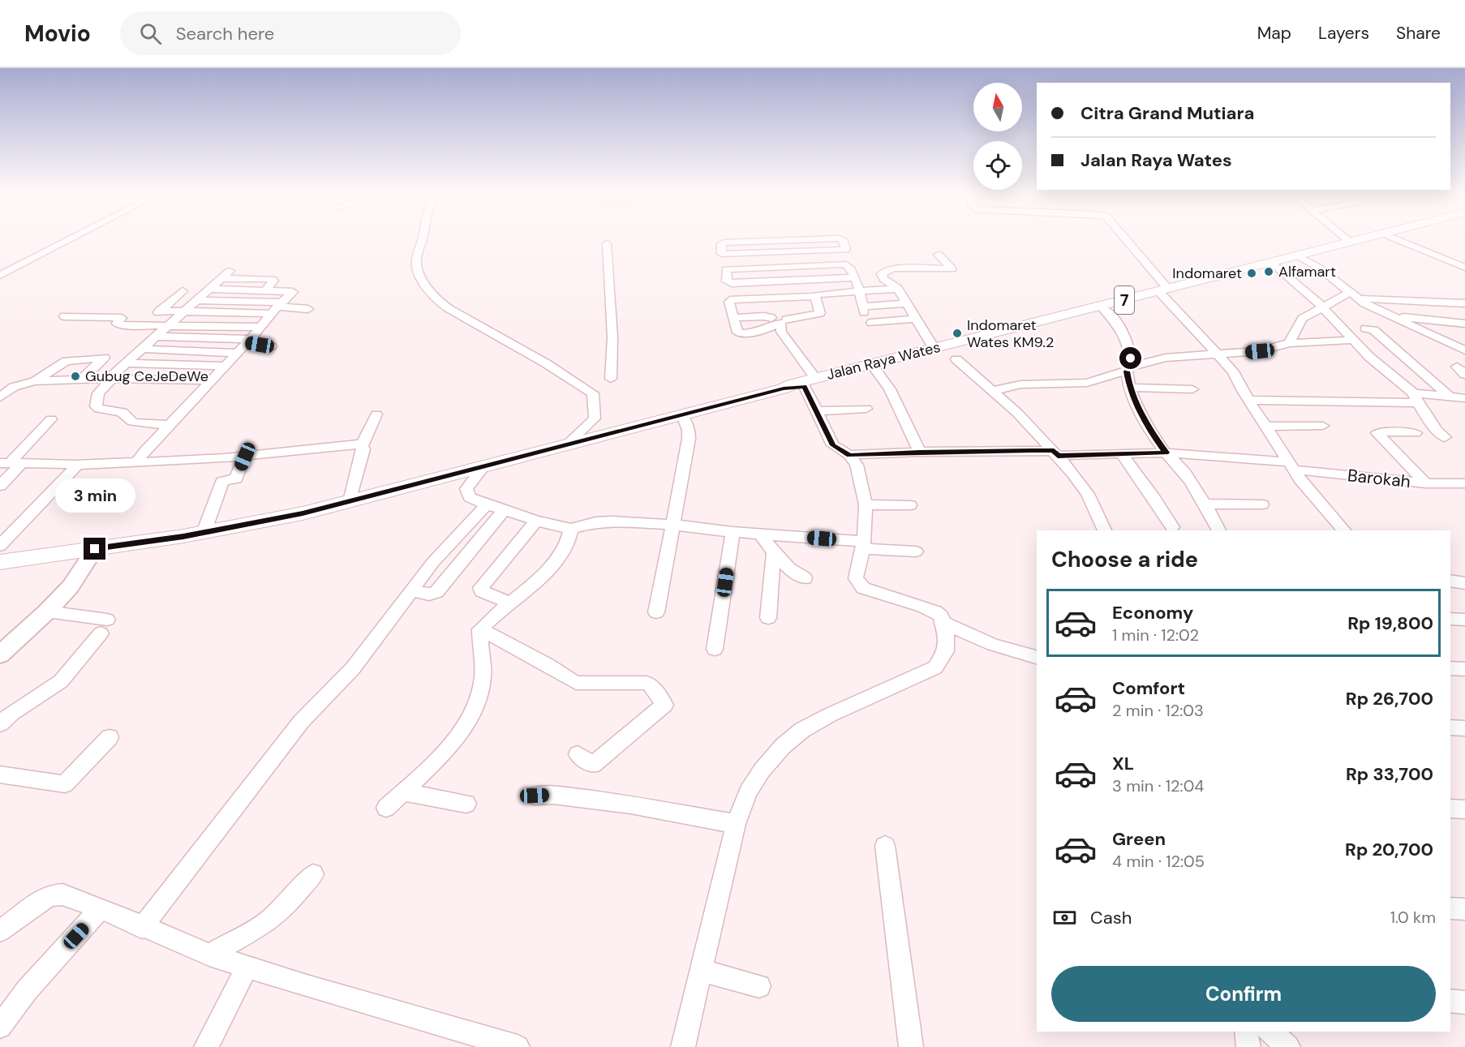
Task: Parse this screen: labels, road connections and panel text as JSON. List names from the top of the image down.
{
  "streets": {
    "highway": ["7", "Jalan Raya Wates"],
    "street": ["Barokah"]
  },
  "places": [
    "Alfamart",
    "Indomaret",
    "Indomaret Wates KM9.2",
    "Gubug CeJeDeWe"
  ],
  "north": "top",
  "page": {
    "header": "Movio",
    "search": "Search here",
    "nav": ["Map", "Layers", "Share"],
    "banner": ["Citra Grand Mutiara", "Jalan Raya Wates"],
    "bubble": "3 min",
    "heading": "Choose a ride",
    "list": [
      {
        "name": "Economy",
        "note": "1 min · 12:02",
        "value": "Rp 19,800"
      },
      {
        "name": "Comfort",
        "note": "2 min · 12:03",
        "value": "Rp 26,700"
      },
      {
        "name": "XL",
        "note": "3 min · 12:04",
        "value": "Rp 33,700"
      },
      {
        "name": "Green",
        "note": "4 min · 12:05",
        "value": "Rp 20,700"
      }
    ],
    "pay": ["Cash", "1.0 km"],
    "buttons": "Confirm"
  }
}
